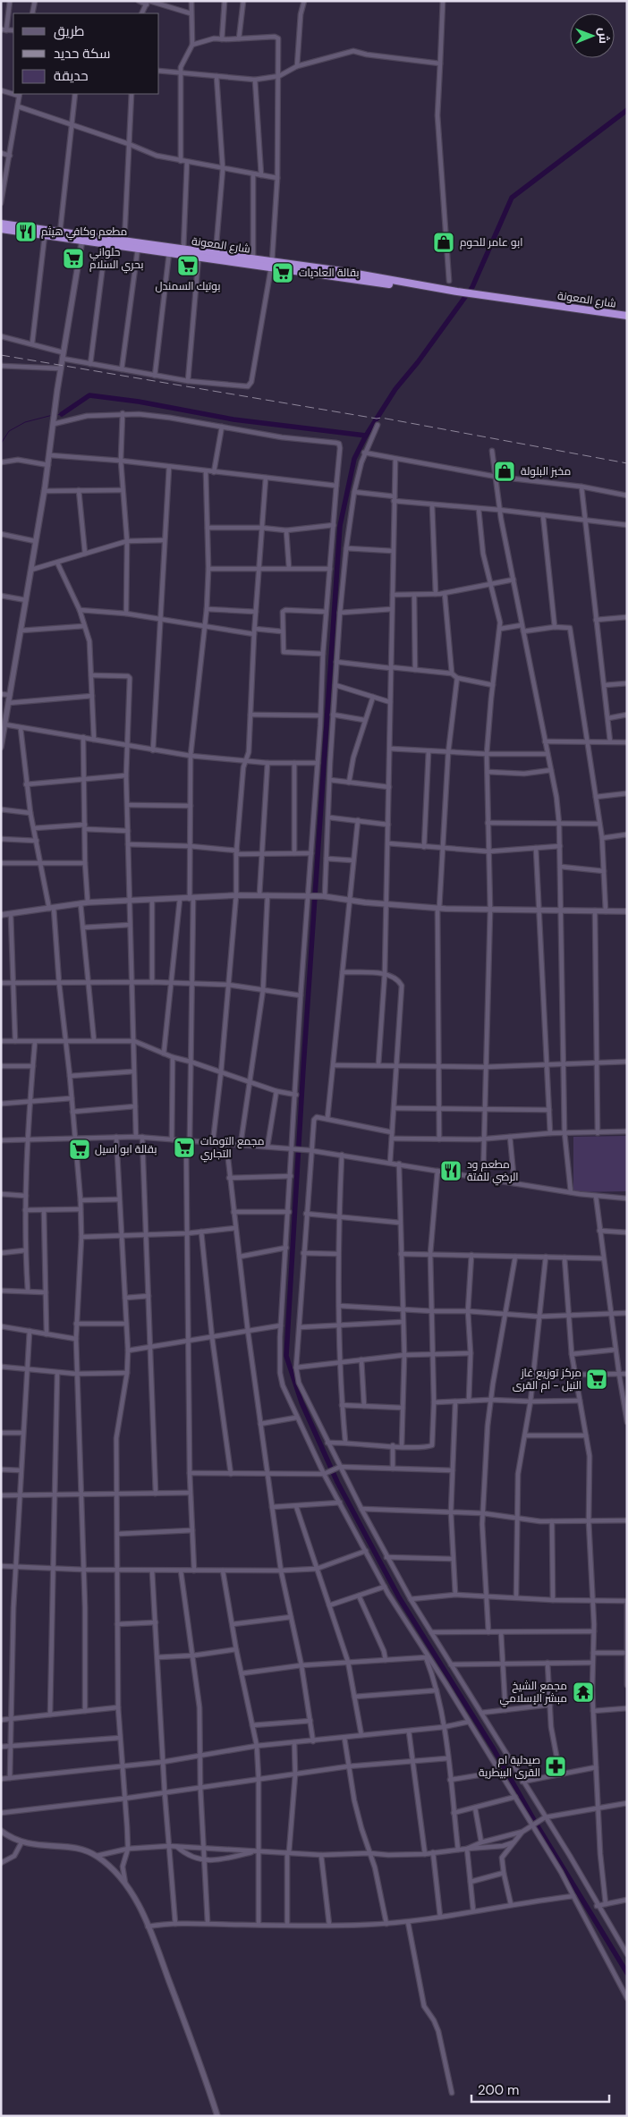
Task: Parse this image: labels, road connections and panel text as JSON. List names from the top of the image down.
{
  "streets": {
    "highway": ["شارع المعونة"]
  },
  "places": {
    "restaurant": ["مطعم وكافي هيثم", "مطعم ود الرضي للفتة"],
    "shop": ["ابو عامر للحوم", "مخبز البلولة"],
    "supermarket": [
      "حلواني بحري السلام",
      "بوتيك السمندل",
      "بقالة العاديات",
      "مجمع التومات التجاري",
      "بقالة ابو اسيل",
      "مركز توزيع غاز النيل - ام القرى"
    ],
    "temple": ["مجمع الشيخ مبشر الإسلامي"],
    "pharmacy": ["صيدلية ام القرى البيطرية"]
  },
  "legend": ["طريق", "سكة حديد", "حديقة"],
  "scale_bar": "200 m",
  "north": "right"
}
